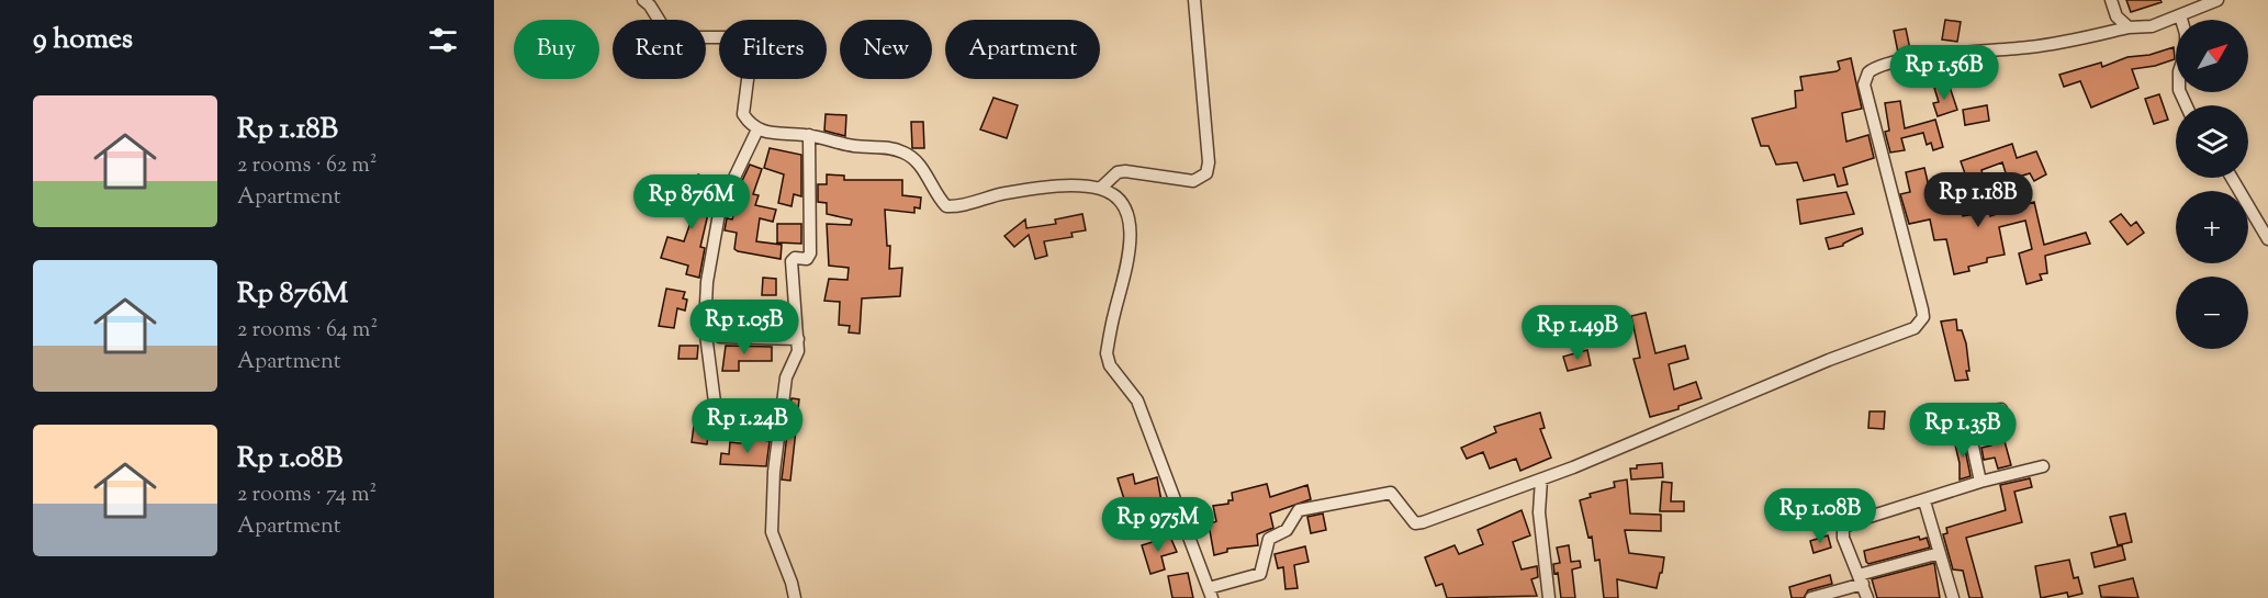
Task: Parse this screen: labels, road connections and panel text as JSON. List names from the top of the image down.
{
  "north": "top right",
  "page": {
    "heading": "9 homes",
    "map_buttons": ["+", "−"],
    "chip": [
      "Buy",
      "Rent",
      "Filters",
      "New",
      "Apartment"
    ],
    "price": [
      "Rp 1.56B",
      "Rp 1.18B",
      "Rp 876M",
      "Rp 1.05B",
      "Rp 1.49B",
      "Rp 1.24B",
      "Rp 1.35B",
      "Rp 1.08B",
      "Rp 975M"
    ],
    "list": [
      {
        "name": "Rp 1.18B",
        "note": "2 rooms · 62 m² · Apartment"
      },
      {
        "name": "Rp 876M",
        "note": "2 rooms · 64 m² · Apartment"
      },
      {
        "name": "Rp 1.08B",
        "note": "2 rooms · 74 m² · Apartment"
      }
    ]
  }
}
